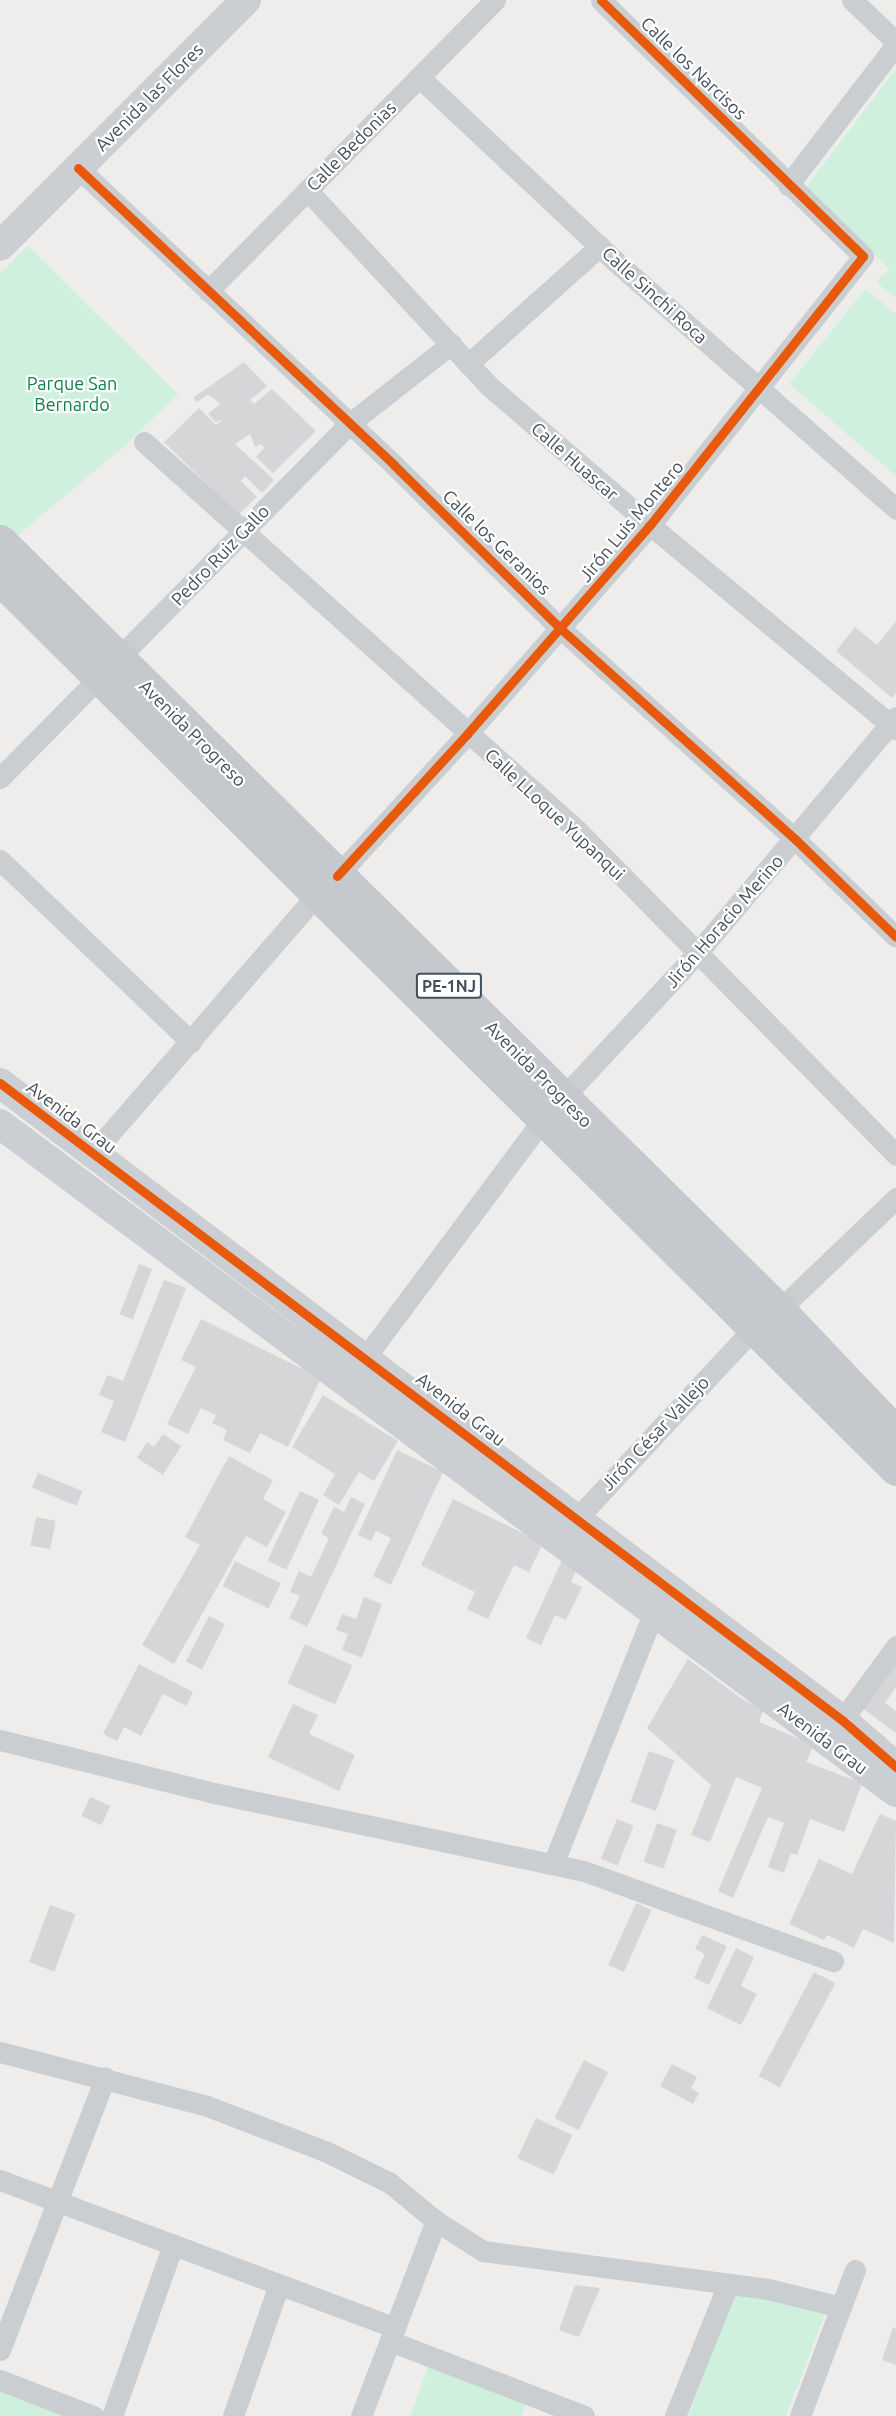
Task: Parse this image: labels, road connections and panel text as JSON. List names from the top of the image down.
{
  "streets": {
    "main road": ["Avenida Progreso", "PE-1NJ"],
    "street": [
      "Calle los Narcisos",
      "Avenida las Flores",
      "Calle Bedonias",
      "Calle Sinchi Roca",
      "Calle Huascar",
      "Jirón Luis Montero",
      "Calle los Geranios",
      "Pedro Ruiz Gallo",
      "Calle LLoque Yupanqui",
      "Jirón Horacio Merino",
      "Avenida Grau",
      "Jirón César Vallejo"
    ]
  },
  "crossings": [
    ["Calle los Narcisos", "Jirón Luis Montero"],
    ["Avenida las Flores", "Calle los Geranios"],
    ["Calle Bedonias", "Calle Sinchi Roca"],
    ["Calle Bedonias", "Calle Huascar"],
    ["Calle Bedonias", "Calle los Geranios"],
    ["Calle Sinchi Roca", "Jirón Luis Montero"],
    ["Calle Huascar", "Jirón Luis Montero"],
    ["Calle Huascar", "Pedro Ruiz Gallo"],
    ["Calle Huascar", "Jirón Horacio Merino"],
    ["Jirón Luis Montero", "Calle los Geranios"],
    ["Jirón Luis Montero", "Avenida Progreso"],
    ["Jirón Luis Montero", "Calle LLoque Yupanqui"],
    ["Jirón Luis Montero", "Avenida Grau"],
    ["Calle los Geranios", "Pedro Ruiz Gallo"],
    ["Calle los Geranios", "Jirón Horacio Merino"],
    ["Pedro Ruiz Gallo", "Avenida Progreso"],
    ["Pedro Ruiz Gallo", "Calle LLoque Yupanqui"],
    ["Avenida Progreso", "Jirón Horacio Merino"],
    ["Avenida Progreso", "Jirón César Vallejo"],
    ["Calle LLoque Yupanqui", "Jirón Horacio Merino"],
    ["Jirón Horacio Merino", "Avenida Grau"],
    ["Avenida Grau", "Jirón César Vallejo"]
  ],
  "parks": ["Parque San Bernardo"]
}
